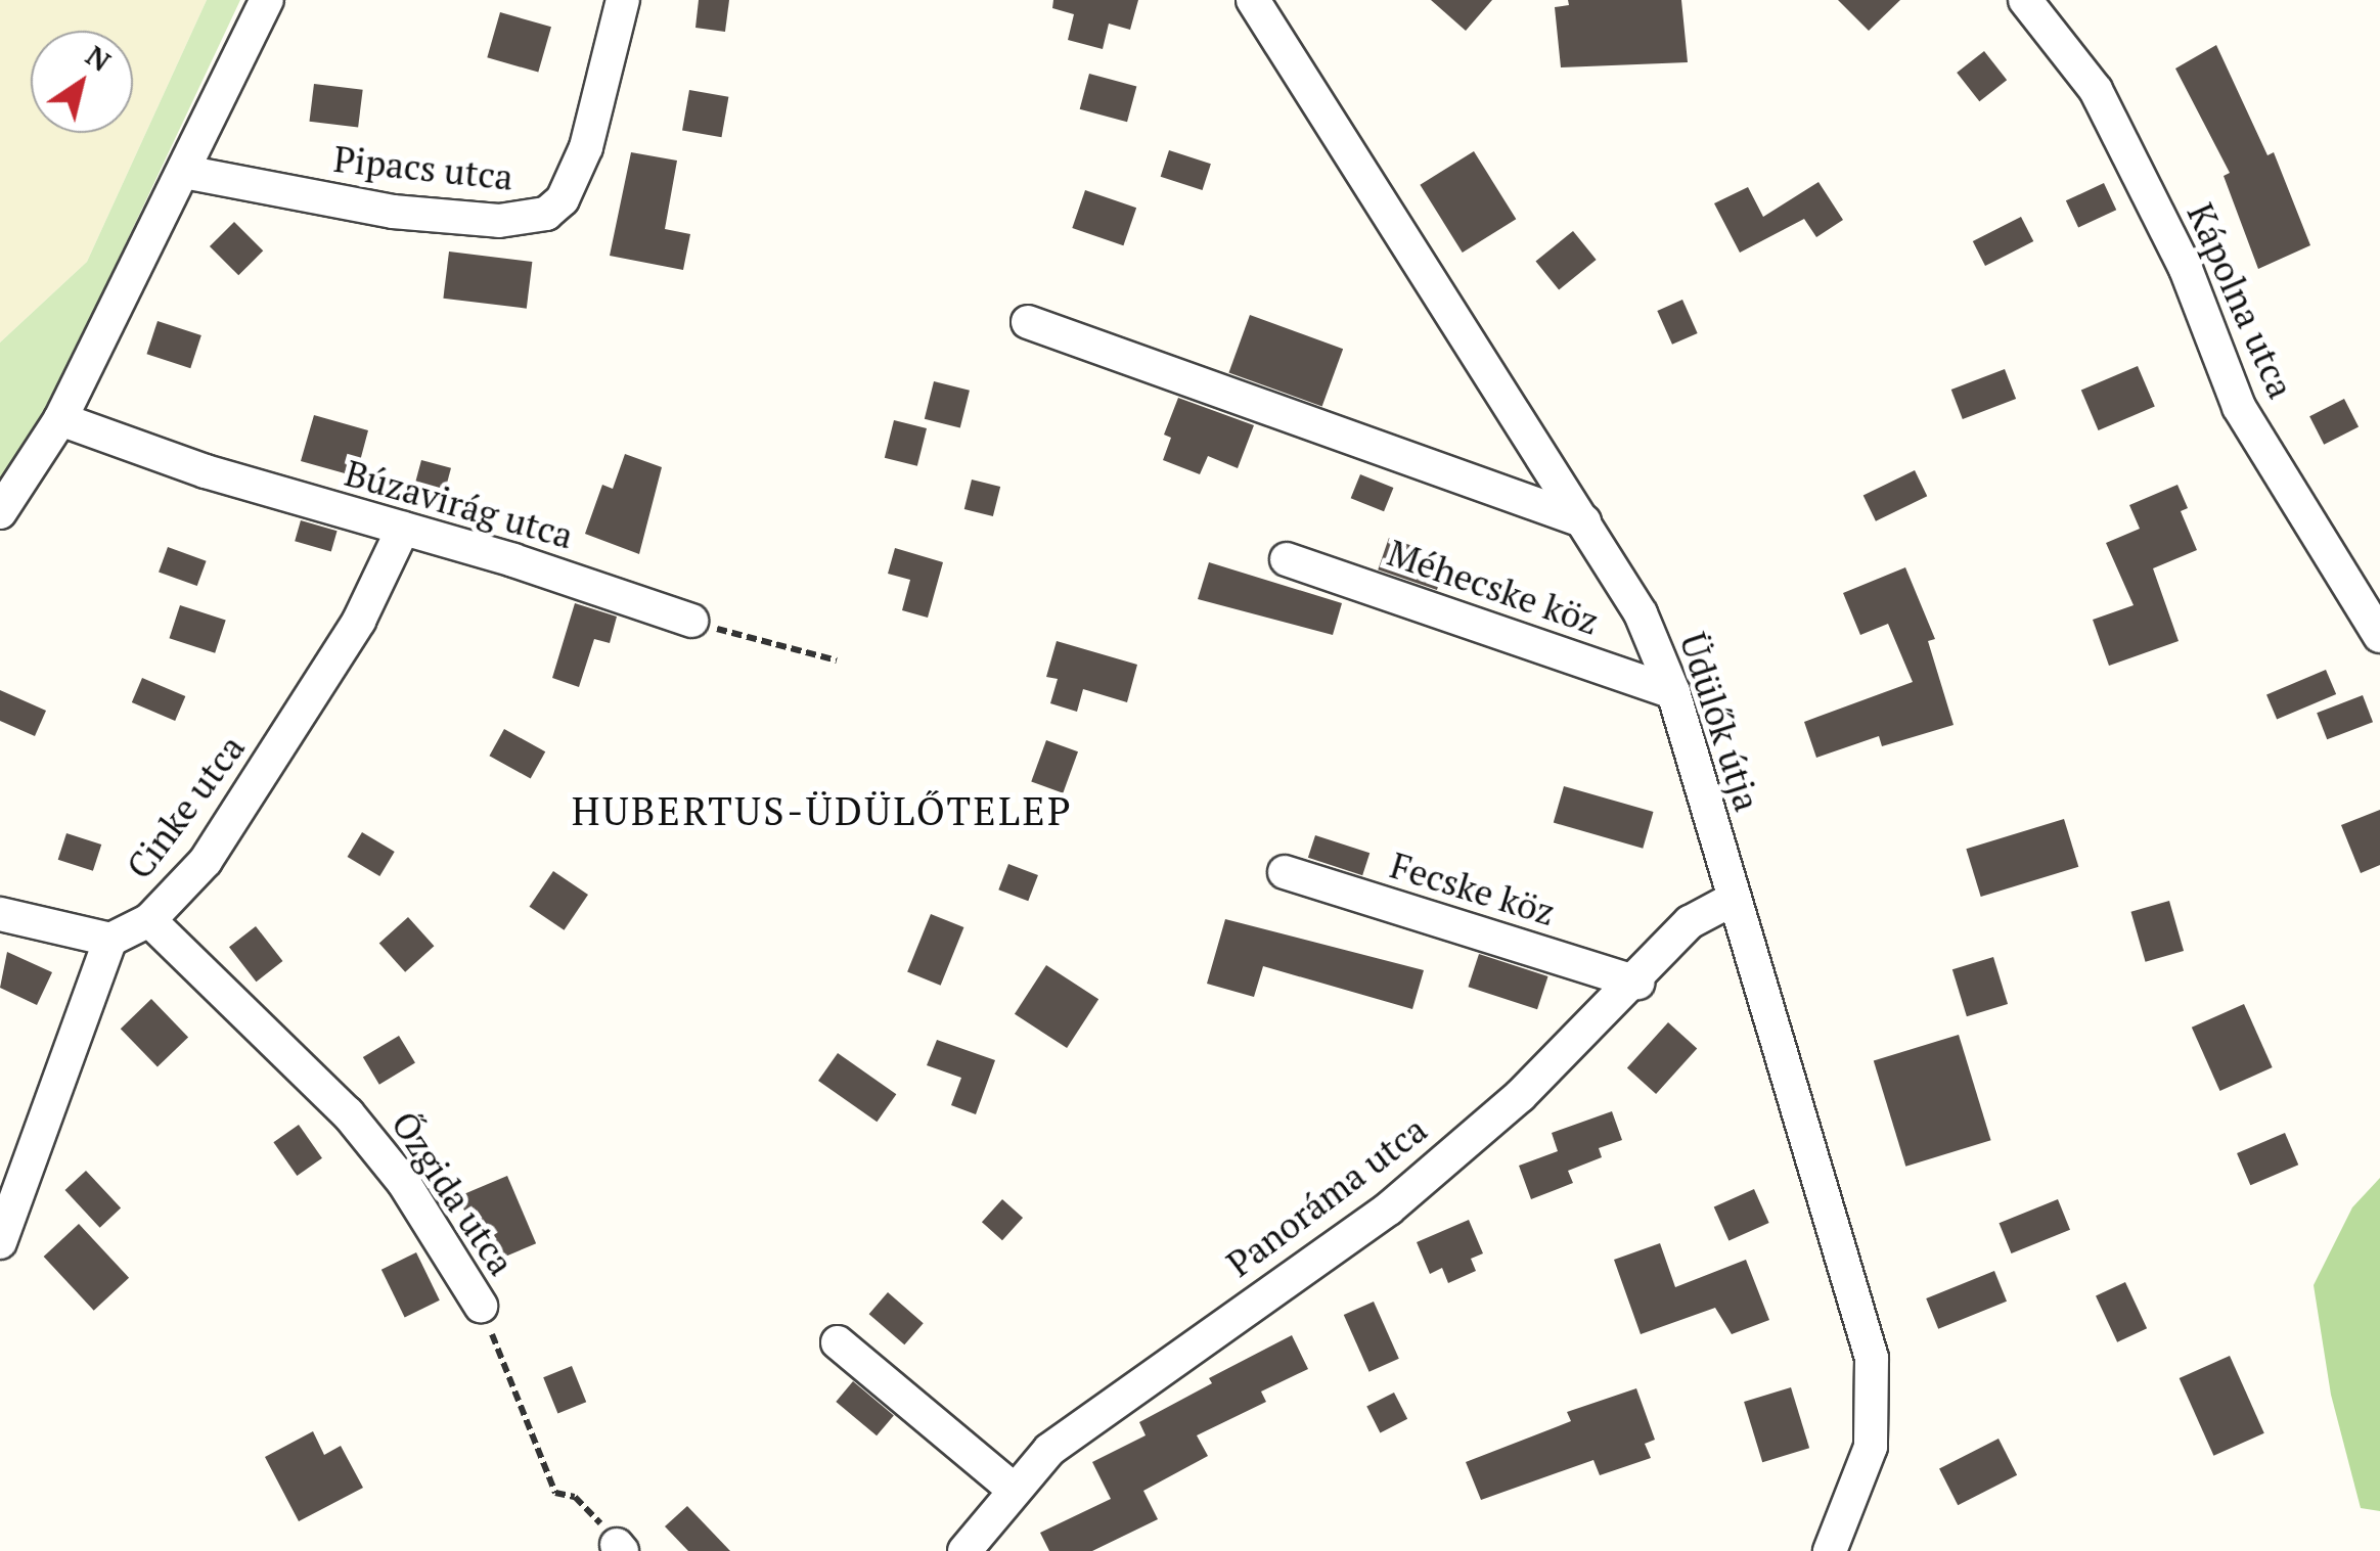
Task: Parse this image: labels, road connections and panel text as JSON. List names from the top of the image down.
{
  "streets": {
    "street": [
      "Pipacs utca",
      "Kápolna utca",
      "Búzavirág utca",
      "Méhecske köz",
      "Üdülők útja",
      "Cinke utca",
      "Fecske köz",
      "Őzgida utca",
      "Panoráma utca"
    ]
  },
  "crossings": [
    ["Búzavirág utca", "Cinke utca"],
    ["Méhecske köz", "Üdülők útja"],
    ["Üdülők útja", "Panoráma utca"],
    ["Cinke utca", "Őzgida utca"],
    ["Fecske köz", "Panoráma utca"]
  ],
  "districts": ["HUBERTUS-ÜDÜLŐTELEP"],
  "north": "top right"
}
